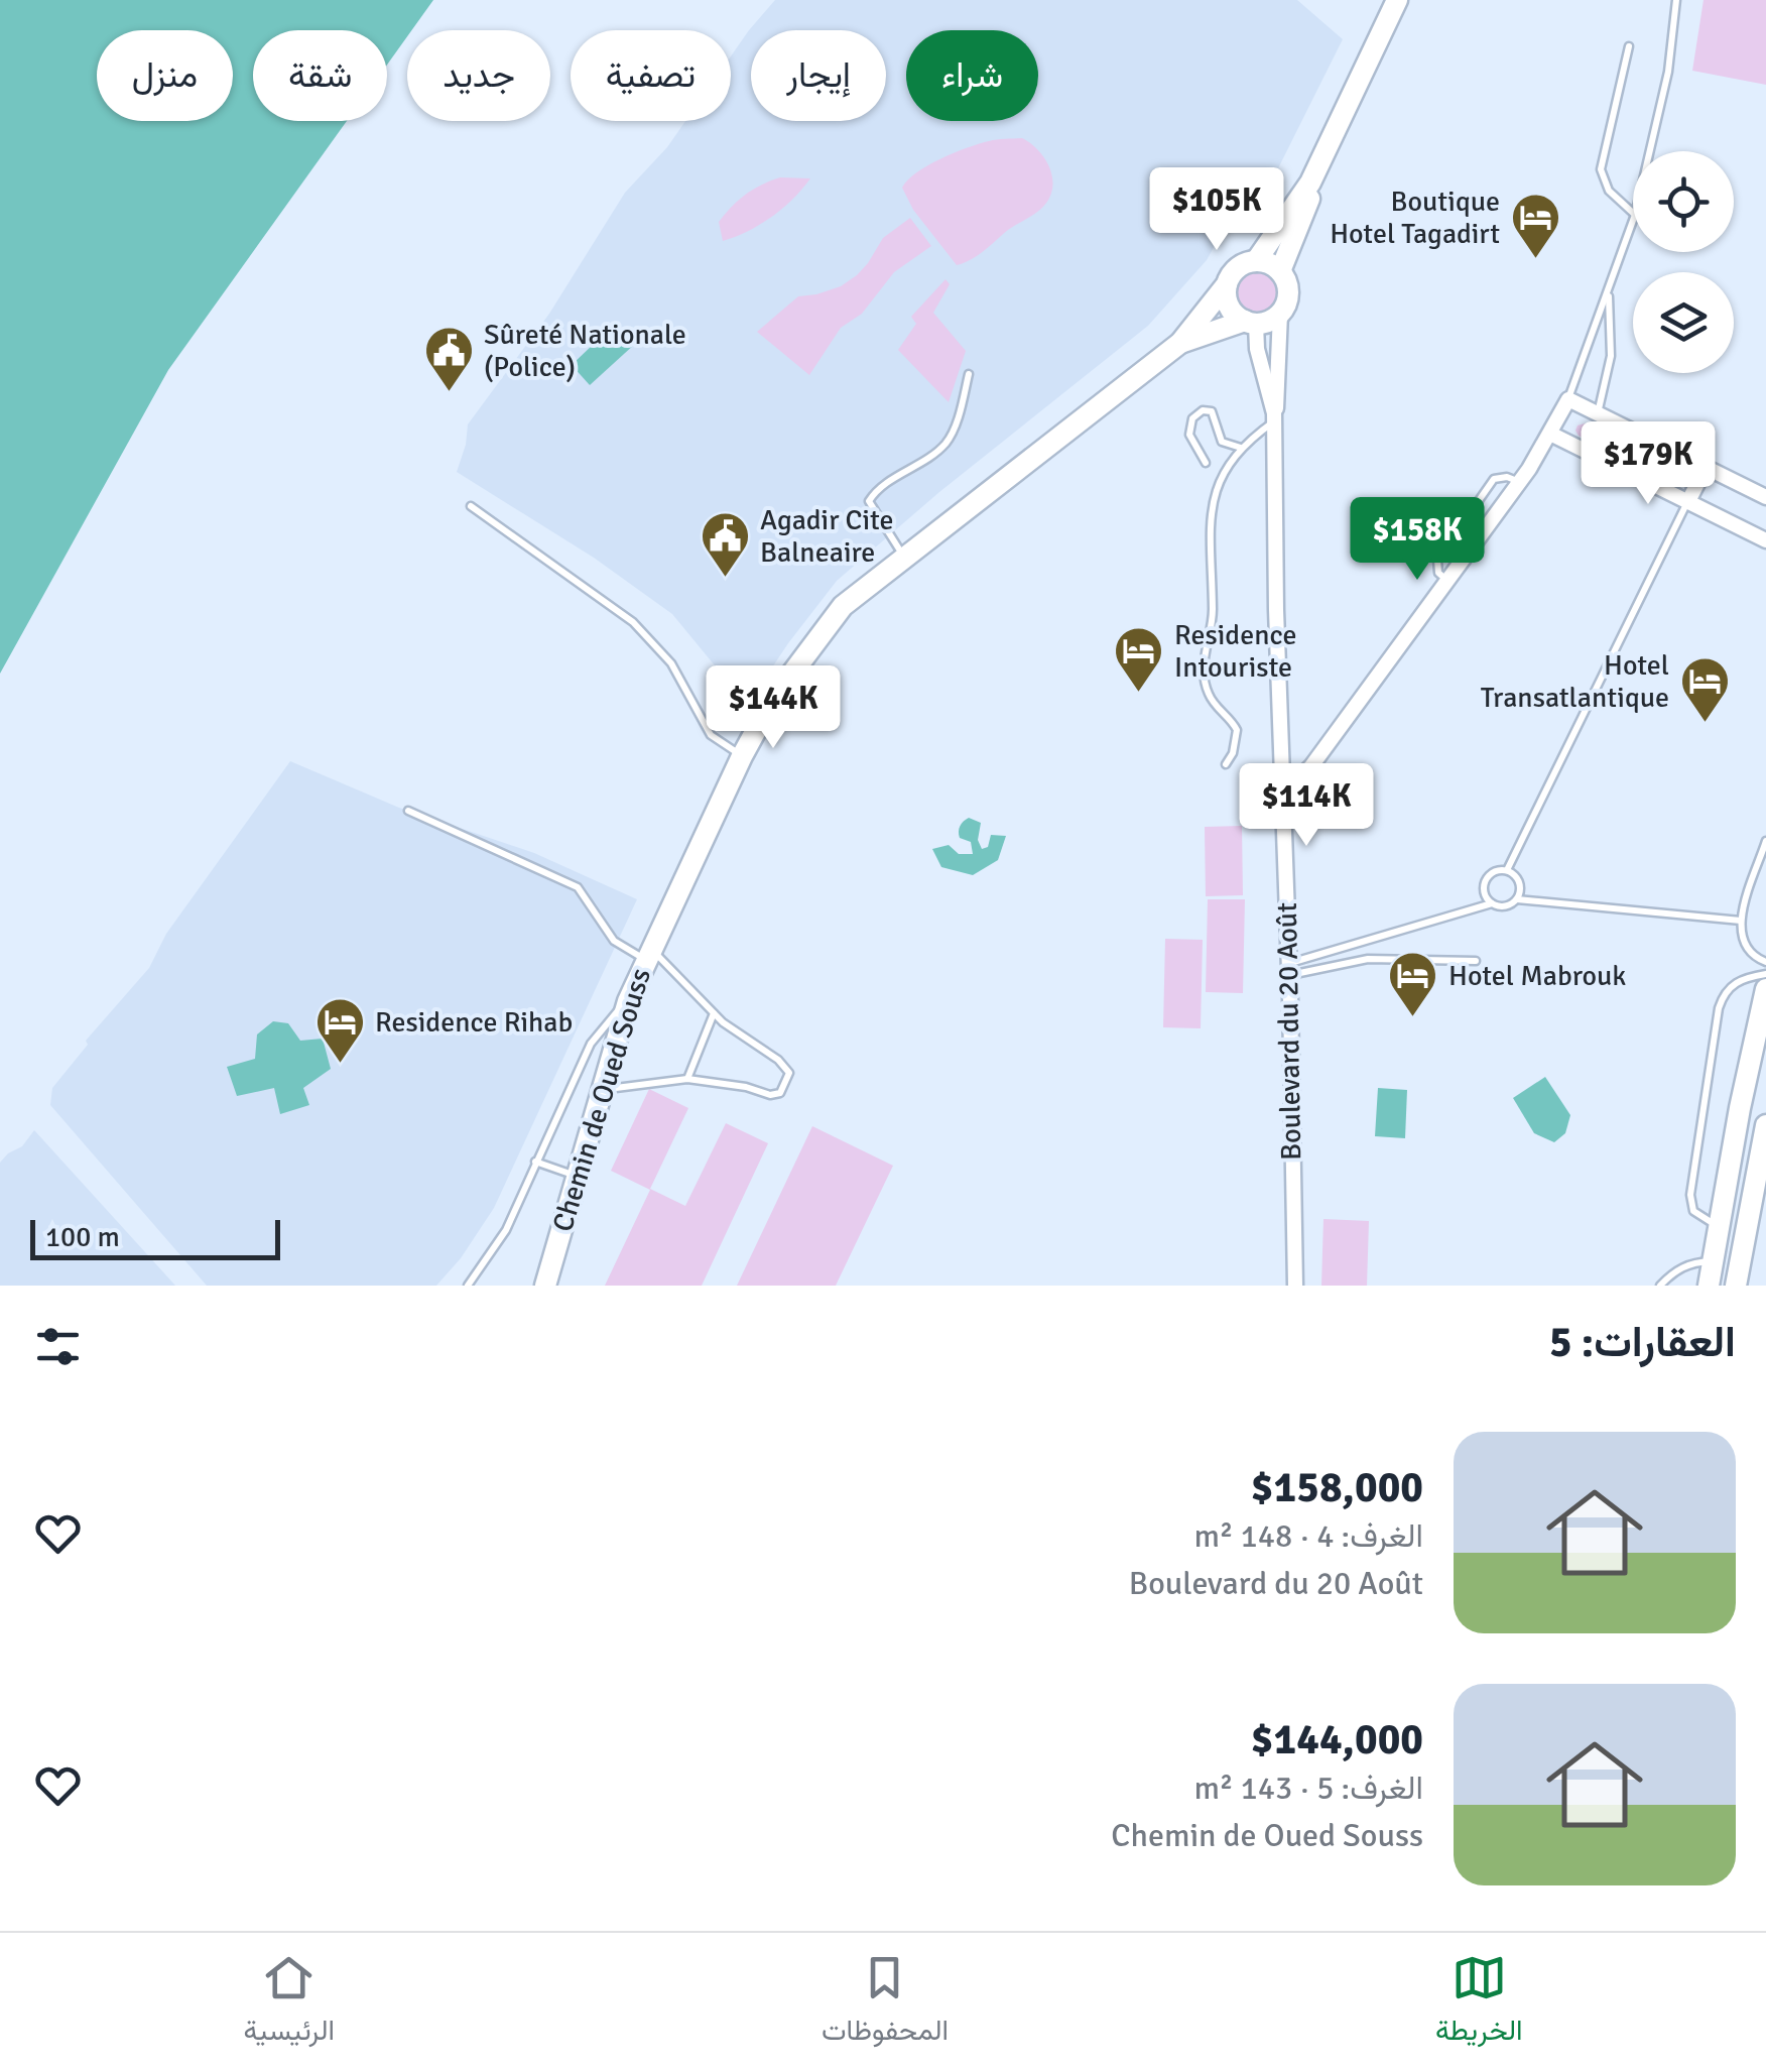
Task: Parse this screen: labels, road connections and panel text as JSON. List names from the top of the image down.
{
  "streets": {
    "street": ["Boulevard du 20 Août", "Chemin de Oued Souss"]
  },
  "crossings": [
    ["Boulevard du 20 Août", "Chemin de Oued Souss"]
  ],
  "places": {
    "hotel": [
      "Boutique Hotel Tagadirt",
      "Residence Intouriste",
      "Hotel Transatlantique",
      "Hotel Mabrouk",
      "Residence Rihab"
    ],
    "public building": ["Sûreté Nationale (Police)", "Agadir Cite Balneaire"]
  },
  "scale_bar": "100 m",
  "page": {
    "chip": [
      "شراء",
      "إيجار",
      "تصفية",
      "جديد",
      "شقة",
      "منزل"
    ],
    "price": [
      "$105K",
      "$179K",
      "$158K",
      "$144K",
      "$114K"
    ],
    "scale": "100 m",
    "heading": "العقارات: 5",
    "list": [
      {
        "name": "$158,000",
        "note": "الغرف: 4 · 148 m² · Boulevard du 20 Août"
      },
      {
        "name": "$144,000",
        "note": "الغرف: 5 · 143 m² · Chemin de Oued Souss"
      }
    ],
    "tabs": ["الخريطة", "المحفوظات", "الرئيسية"]
  }
}
